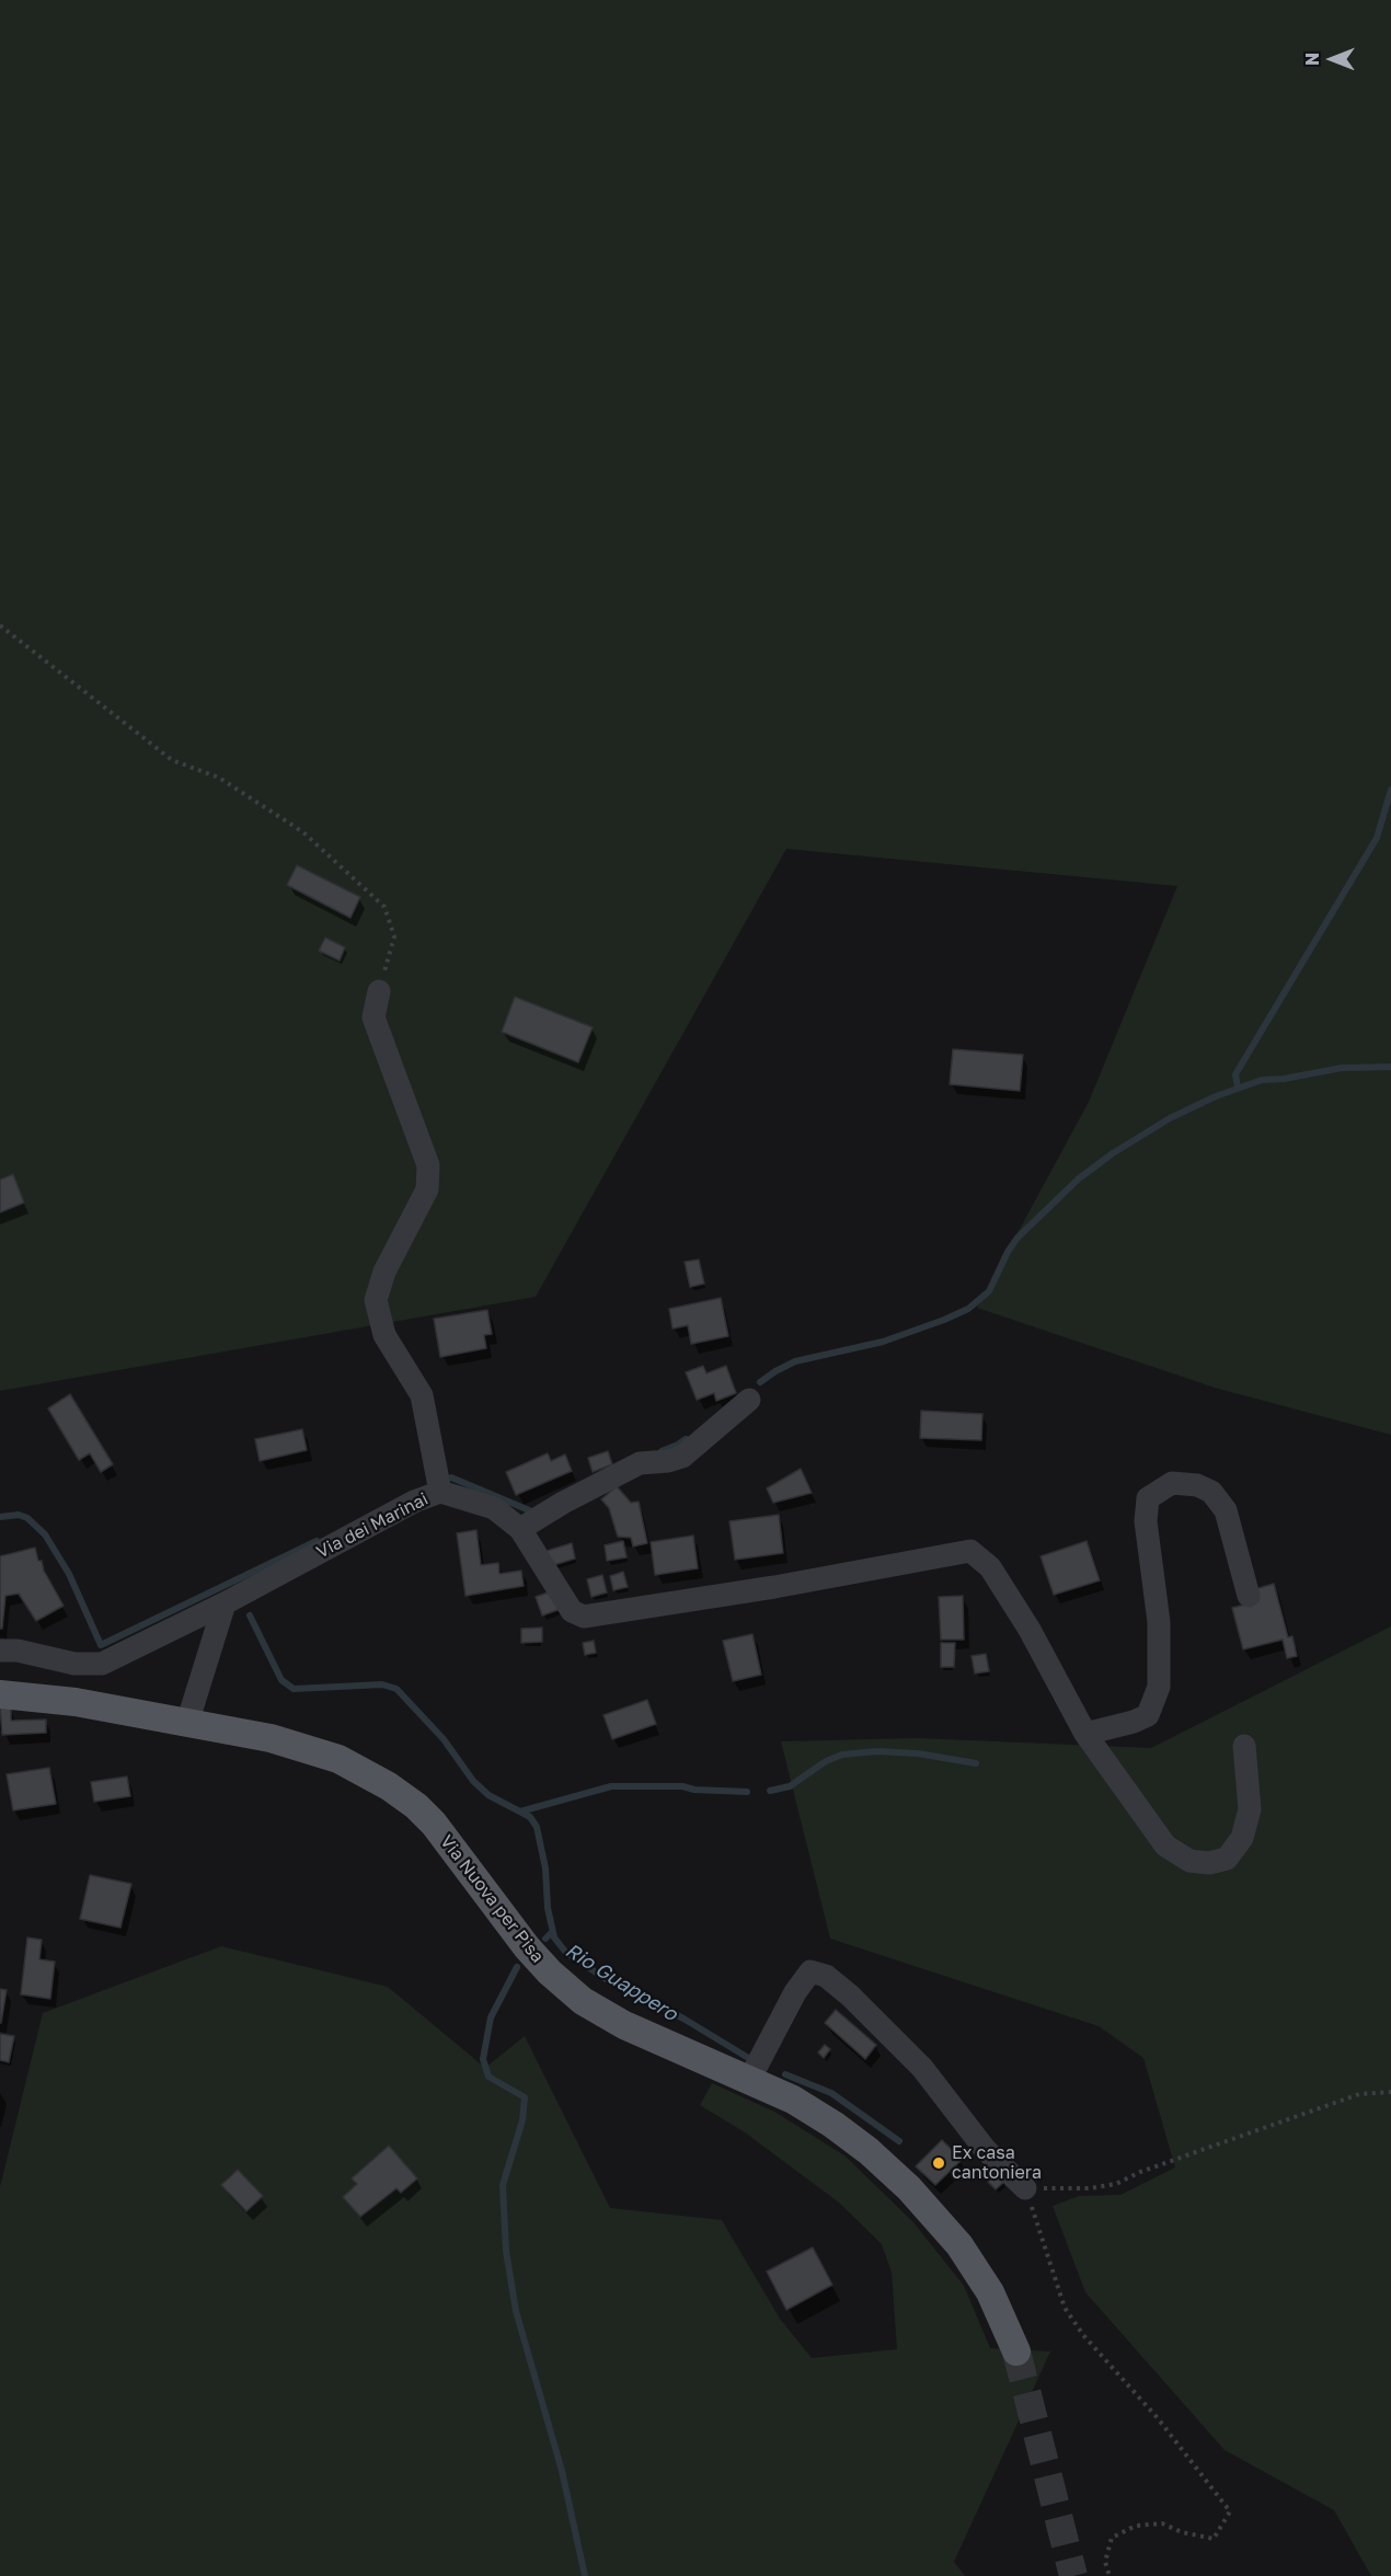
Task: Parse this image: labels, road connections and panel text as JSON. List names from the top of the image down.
{
  "streets": {
    "main road": ["Via Nuova per Pisa"],
    "street": ["Via dei Marinai"]
  },
  "water": ["Rio Guappero"],
  "places": ["Ex casa cantoniera"],
  "north": "left"
}
